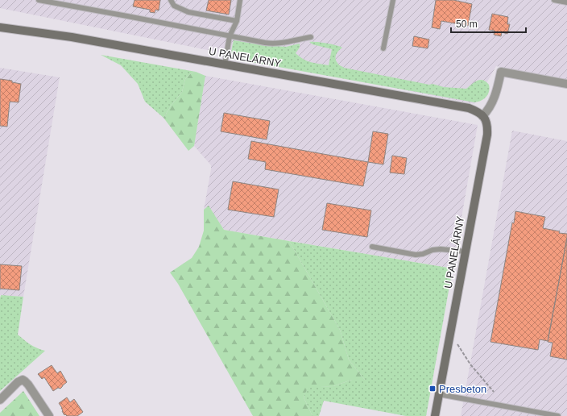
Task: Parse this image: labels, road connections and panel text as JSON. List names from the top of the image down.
{
  "streets": {
    "street": ["U PANELÁRNY"]
  },
  "places": {
    "transit": ["Presbeton"]
  },
  "scale_bar": "50 m"
}
